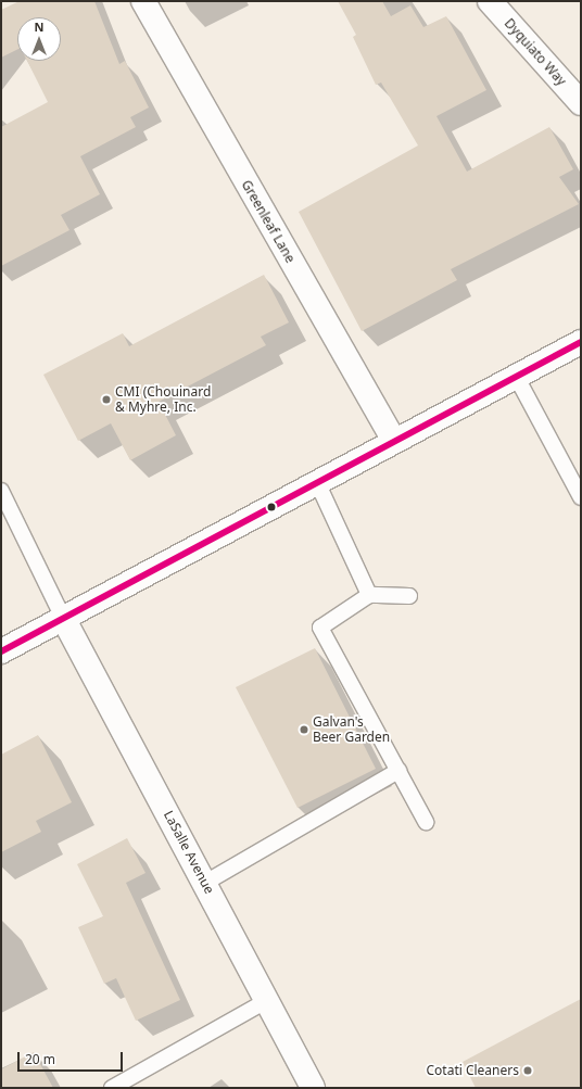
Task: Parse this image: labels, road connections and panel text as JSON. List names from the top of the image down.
{
  "streets": {
    "street": ["Dyquiato Way", "Greenleaf Lane", "LaSalle Avenue"]
  },
  "places": ["CMI (Chouinard & Myhre, Inc.", "Galvan's Beer Garden", "Cotati Cleaners"],
  "scale_bar": "20 m",
  "north": "top"
}
